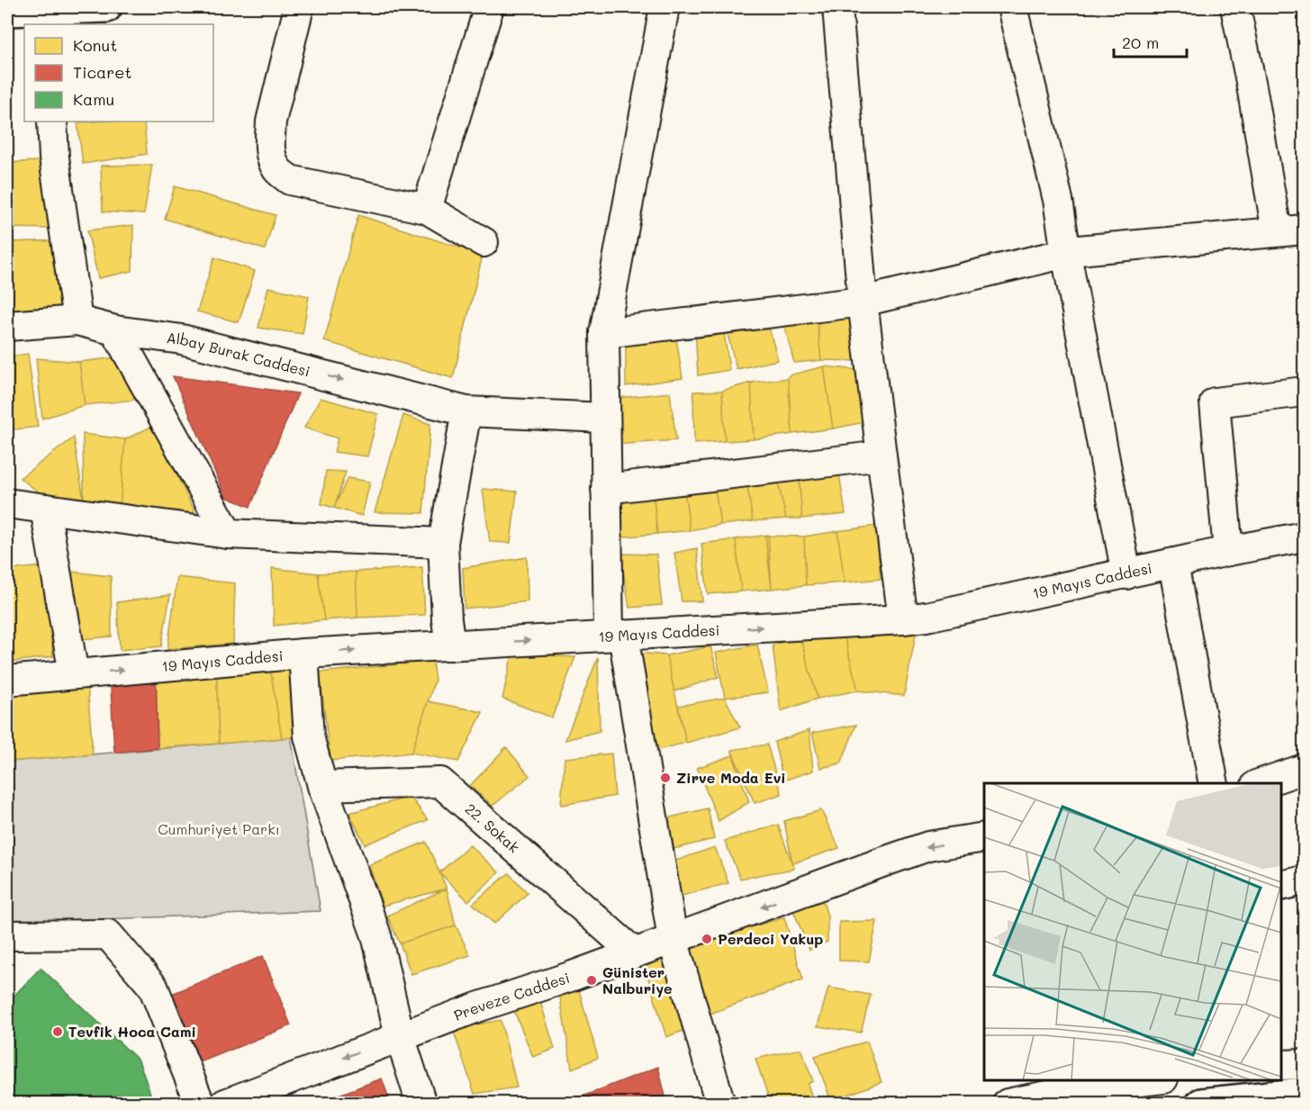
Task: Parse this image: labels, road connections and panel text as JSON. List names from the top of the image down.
{
  "streets": {
    "street": [
      "Albay Burak Caddesi",
      "19 Mayıs Caddesi",
      "22. Sokak",
      "Preveze Caddesi"
    ]
  },
  "crossings": [
    ["22. Sokak", "Preveze Caddesi"]
  ],
  "one_way": ["Preveze Caddesi"],
  "parks": ["Cumhuriyet Parkı"],
  "places": [
    "Zirve Moda Evi",
    "Perdeci Yakup",
    "Günister Nalburiye",
    "Tevfik Hoca Cami"
  ],
  "legend": ["Konut", "Ticaret", "Kamu"],
  "scale_bar": "20 m"
}
